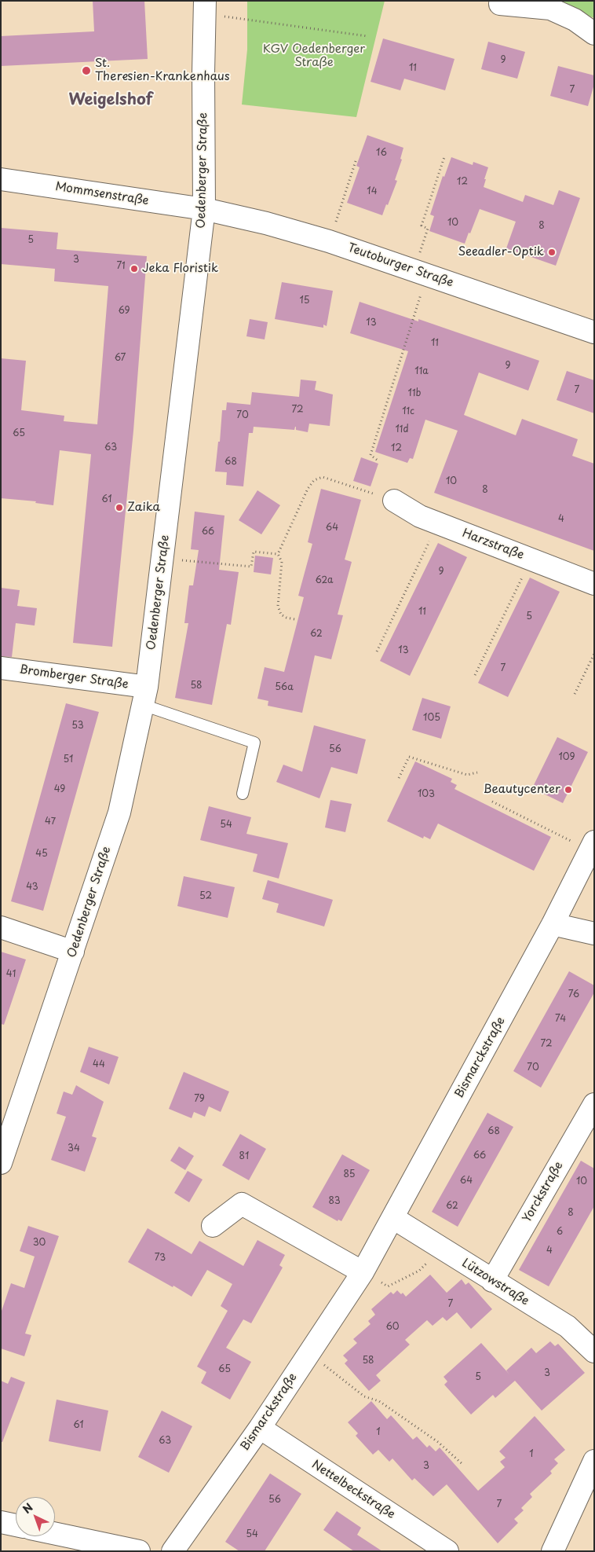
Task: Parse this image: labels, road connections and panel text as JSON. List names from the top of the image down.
{
  "streets": {
    "street": [
      "Oedenberger Straße",
      "Mommsenstraße",
      "Teutoburger Straße",
      "Harzstraße",
      "Bromberger Straße",
      "Bismarckstraße",
      "Yorckstraße",
      "Lützowstraße",
      "Nettelbeckstraße"
    ]
  },
  "crossings": [
    ["Oedenberger Straße", "Mommsenstraße"],
    ["Oedenberger Straße", "Teutoburger Straße"],
    ["Oedenberger Straße", "Bromberger Straße"],
    ["Mommsenstraße", "Teutoburger Straße"],
    ["Bismarckstraße", "Lützowstraße"],
    ["Bismarckstraße", "Nettelbeckstraße"],
    ["Yorckstraße", "Lützowstraße"]
  ],
  "districts": ["Weigelshof"],
  "parks": ["KGV Oedenberger Straße"],
  "places": [
    "St. Theresien-Krankenhaus",
    "Seeadler-Optik",
    "Jeka Floristik",
    "Zaika",
    "Beautycenter"
  ],
  "house_numbers": [
    "9",
    "11",
    "7",
    "16",
    "12",
    "14",
    "10",
    "8",
    "5",
    "3",
    "71",
    "15",
    "69",
    "13",
    "11",
    "67",
    "9",
    "11a",
    "7",
    "11b",
    "72",
    "11c",
    "70",
    "11d",
    "65",
    "63",
    "12",
    "68",
    "10",
    "8",
    "61",
    "4",
    "64",
    "66",
    "9",
    "62a",
    "11",
    "5",
    "62",
    "13",
    "7",
    "58",
    "56a",
    "105",
    "53",
    "56",
    "109",
    "51",
    "49",
    "103",
    "47",
    "54",
    "45",
    "43",
    "52",
    "41",
    "76",
    "74",
    "72",
    "44",
    "70",
    "79",
    "68",
    "34",
    "66",
    "81",
    "85",
    "64",
    "10",
    "83",
    "62",
    "8",
    "6",
    "30",
    "4",
    "73",
    "7",
    "60",
    "58",
    "65",
    "3",
    "5",
    "61",
    "1",
    "63",
    "1",
    "3",
    "56",
    "7",
    "54"
  ],
  "north": "top left"
}
